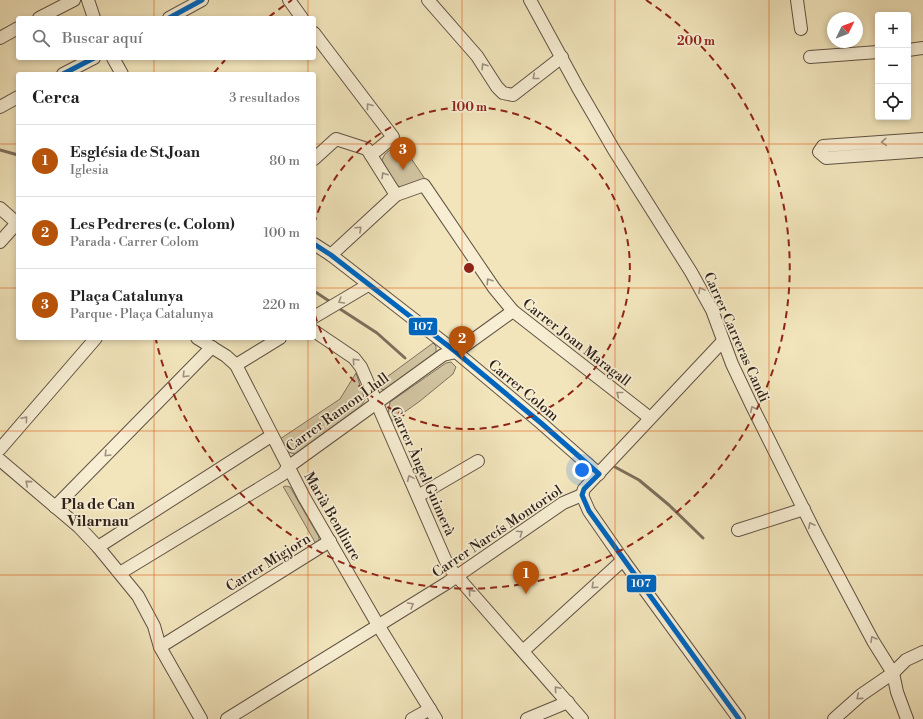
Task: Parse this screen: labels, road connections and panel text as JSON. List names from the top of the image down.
{
  "streets": {
    "street": [
      "Carrer Carreras Candi",
      "Carrer Joan Maragall",
      "Carrer Colom",
      "Carrer Ramon Llull",
      "Carrer Àngel Guimerà",
      "Marià Benlliure",
      "Carrer Narcís Montoriol",
      "Carrer Migjorn"
    ]
  },
  "crossings": [
    ["Carrer Carreras Candi", "Carrer Narcís Montoriol"],
    ["Carrer Joan Maragall", "Carrer Ramon Llull"],
    ["Carrer Joan Maragall", "Carrer Narcís Montoriol"],
    ["Carrer Colom", "Carrer Ramon Llull"],
    ["Carrer Colom", "Carrer Narcís Montoriol"],
    ["Carrer Ramon Llull", "Carrer Àngel Guimerà"],
    ["Carrer Ramon Llull", "Marià Benlliure"],
    ["Carrer Àngel Guimerà", "Carrer Narcís Montoriol"],
    ["Marià Benlliure", "Carrer Narcís Montoriol"],
    ["Marià Benlliure", "Carrer Migjorn"]
  ],
  "one_way": ["Carrer Carreras Candi", "Carrer Joan Maragall", "Carrer Àngel Guimerà"],
  "districts": ["Pla de Can Vilarnau"],
  "lines": ["transit line 107"],
  "north": "top right",
  "page": {
    "map_buttons": ["+", "−"],
    "search": "Buscar aquí",
    "heading": ["Cerca", "3 resultados"],
    "list": [
      {
        "mark": "1",
        "name": "Església de St.Joan",
        "note": "Iglesia",
        "value": "80 m"
      },
      {
        "mark": "2",
        "name": "Les Pedreres (c. Colom)",
        "note": "Parada · Carrer Colom",
        "value": "100 m"
      },
      {
        "mark": "3",
        "name": "Plaça Catalunya",
        "note": "Parque · Plaça Catalunya",
        "value": "220 m"
      }
    ],
    "pins": ["3", "2", "1"]
  },
  "rings": ["200 m", "100 m"]
}
